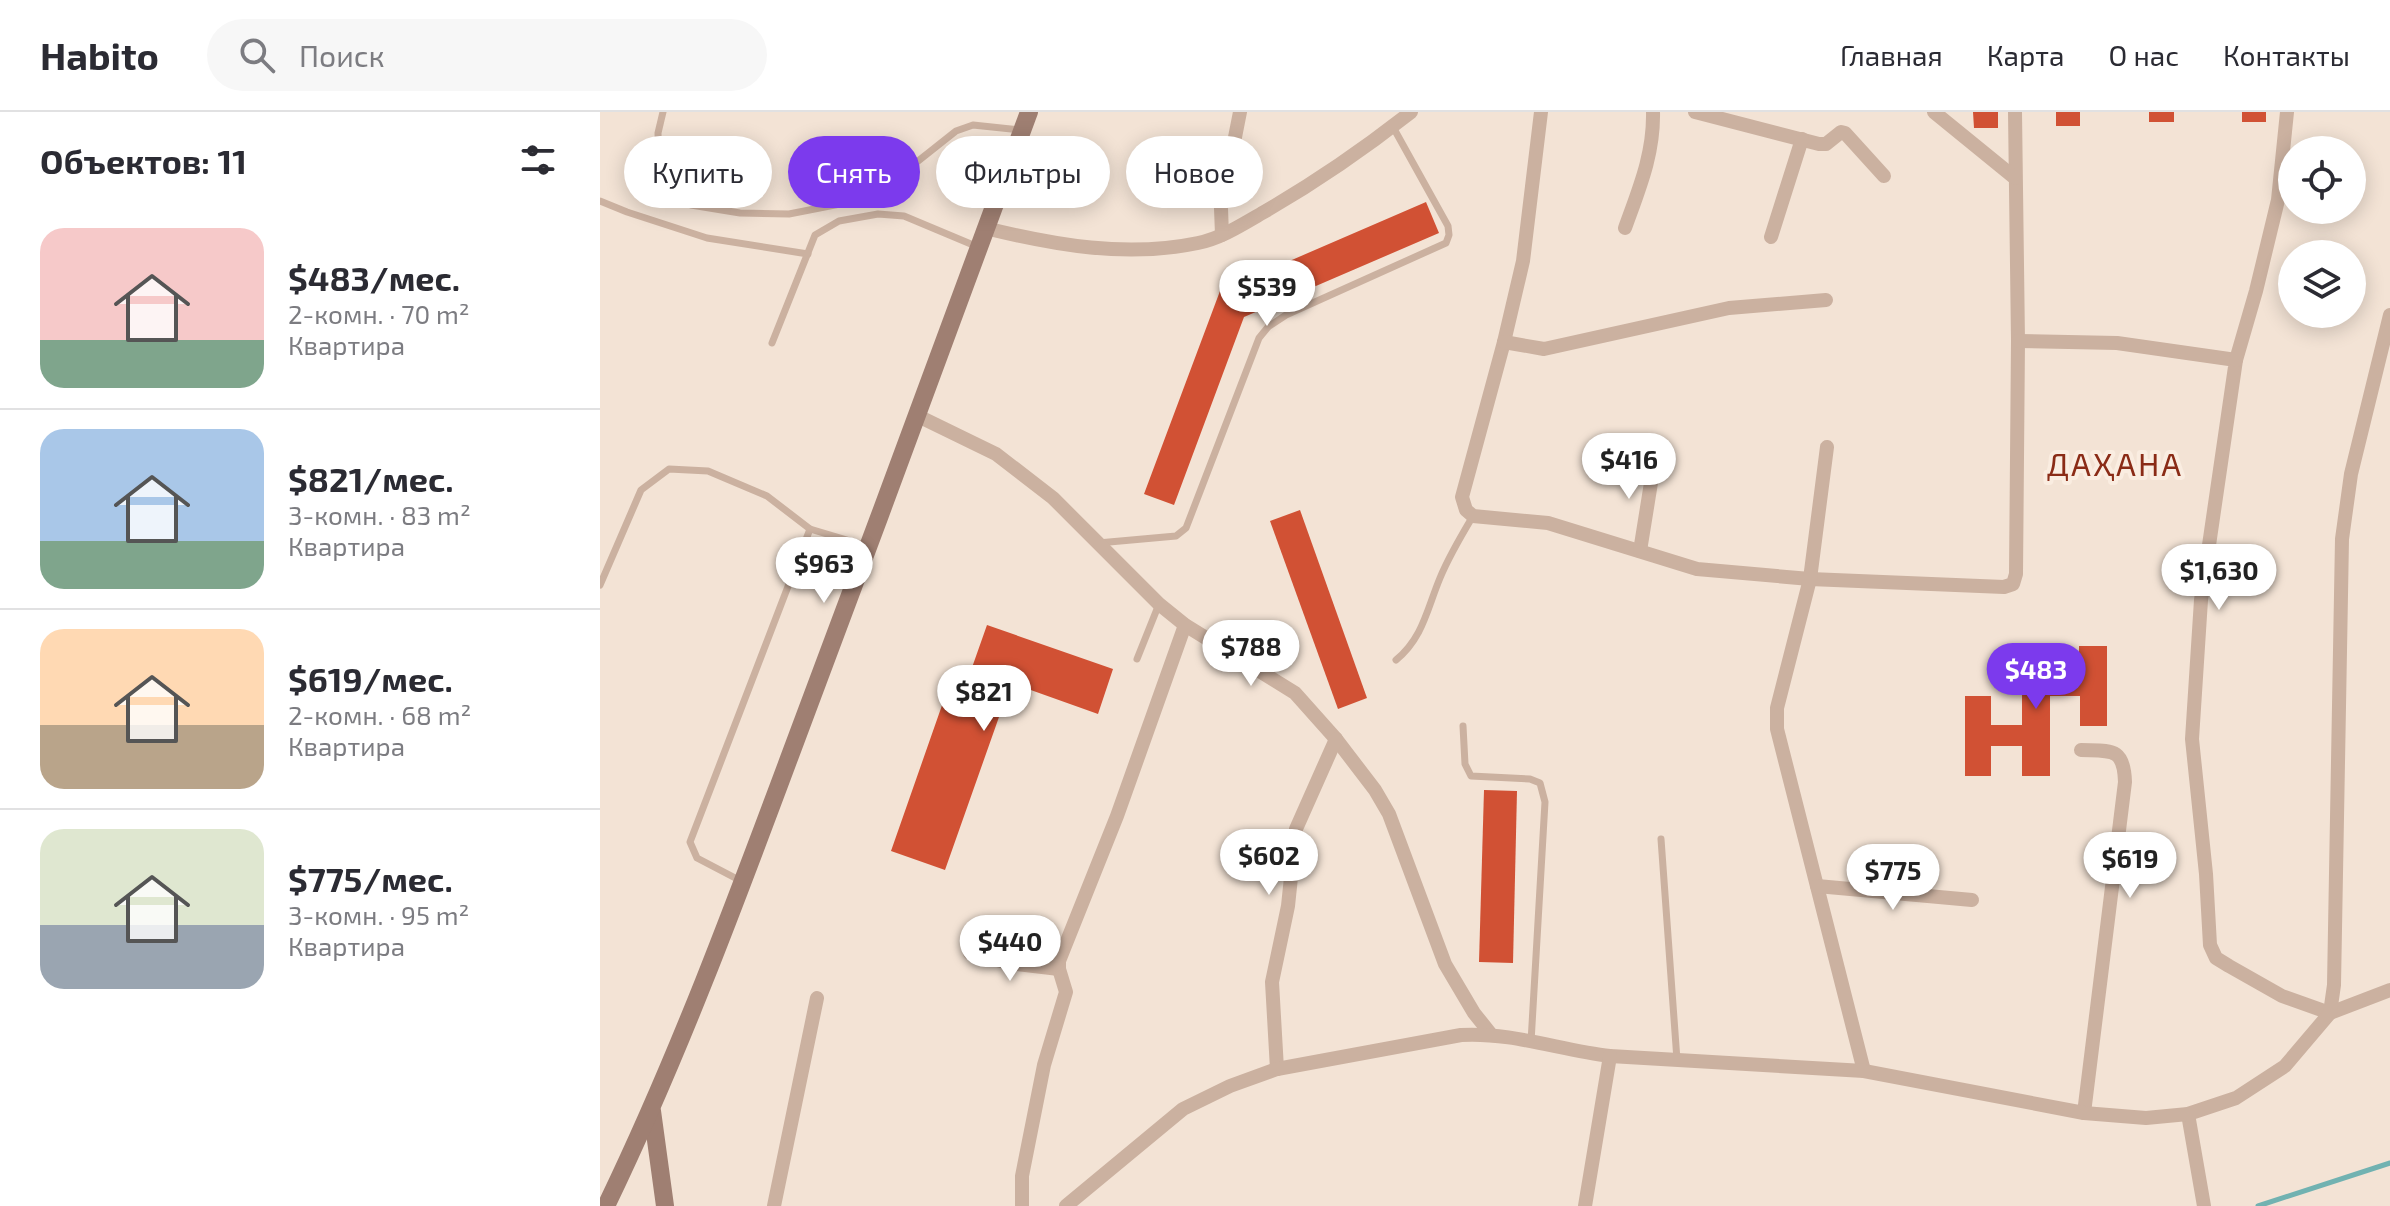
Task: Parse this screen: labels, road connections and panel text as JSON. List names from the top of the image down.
{
  "districts": ["ДАҲАНА"],
  "page": {
    "header": "Habito",
    "search": "Поиск",
    "nav": [
      "Главная",
      "Карта",
      "О нас",
      "Контакты"
    ],
    "heading": "Объектов: 11",
    "chip": [
      "Купить",
      "Снять",
      "Фильтры",
      "Новое"
    ],
    "list": [
      {
        "name": "$483/мес.",
        "note": "2-комн. · 70 m² · Квартира"
      },
      {
        "name": "$821/мес.",
        "note": "3-комн. · 83 m² · Квартира"
      },
      {
        "name": "$619/мес.",
        "note": "2-комн. · 68 m² · Квартира"
      },
      {
        "name": "$775/мес.",
        "note": "3-комн. · 95 m² · Квартира"
      }
    ],
    "price": [
      "$539",
      "$416",
      "$963",
      "$1,630",
      "$788",
      "$483",
      "$821",
      "$602",
      "$619",
      "$775",
      "$440"
    ]
  }
}
